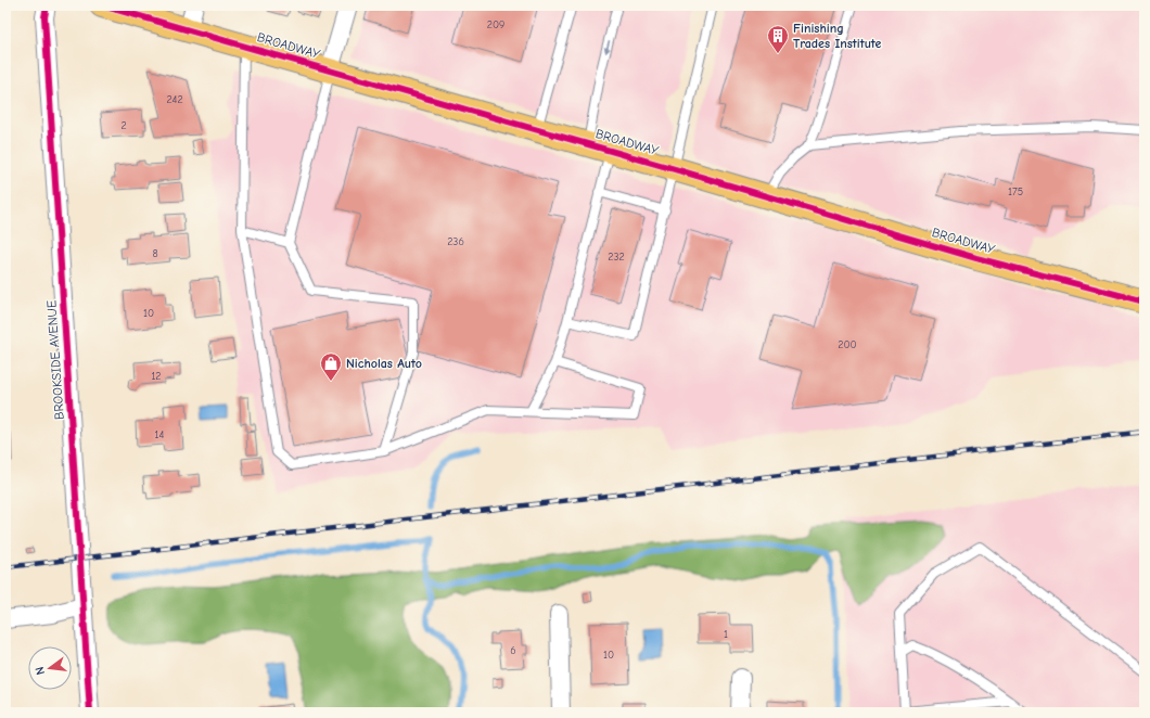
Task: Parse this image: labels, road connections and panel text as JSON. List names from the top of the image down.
{
  "streets": {
    "main road": ["BROADWAY"],
    "street": ["BROOKSIDE AVENUE"]
  },
  "places": {
    "building": ["Finishing Trades Institute"],
    "shop": ["Nicholas Auto"]
  },
  "house_numbers": [
    "209",
    "242",
    "2",
    "175",
    "236",
    "8",
    "232",
    "10",
    "200",
    "12",
    "14",
    "1",
    "6",
    "10"
  ],
  "north": "left"
}
